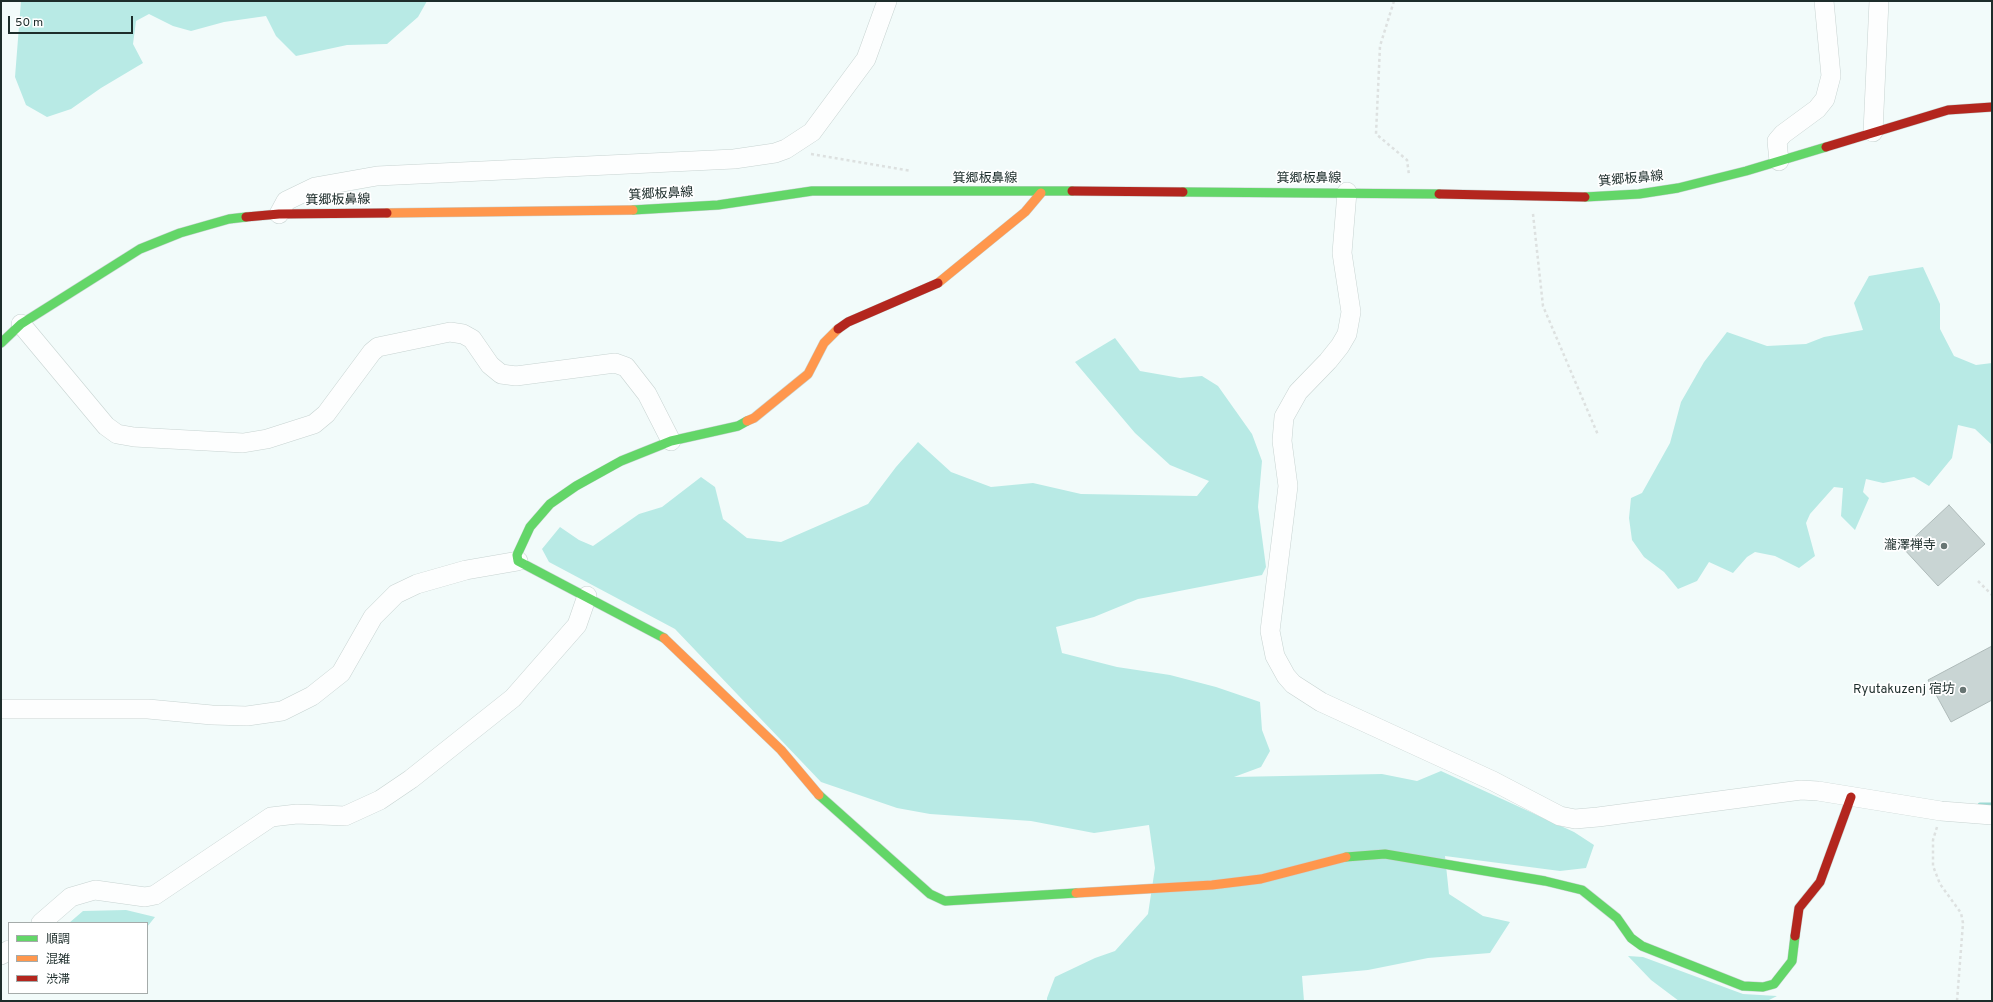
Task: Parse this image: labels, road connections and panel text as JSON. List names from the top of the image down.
{
  "streets": {
    "street": ["箕郷板鼻線"]
  },
  "places": ["瀧澤禅寺", "Ryutakuzenj 宿坊"],
  "legend": ["順調", "混雑", "渋滞"],
  "scale_bar": "50 m"
}
